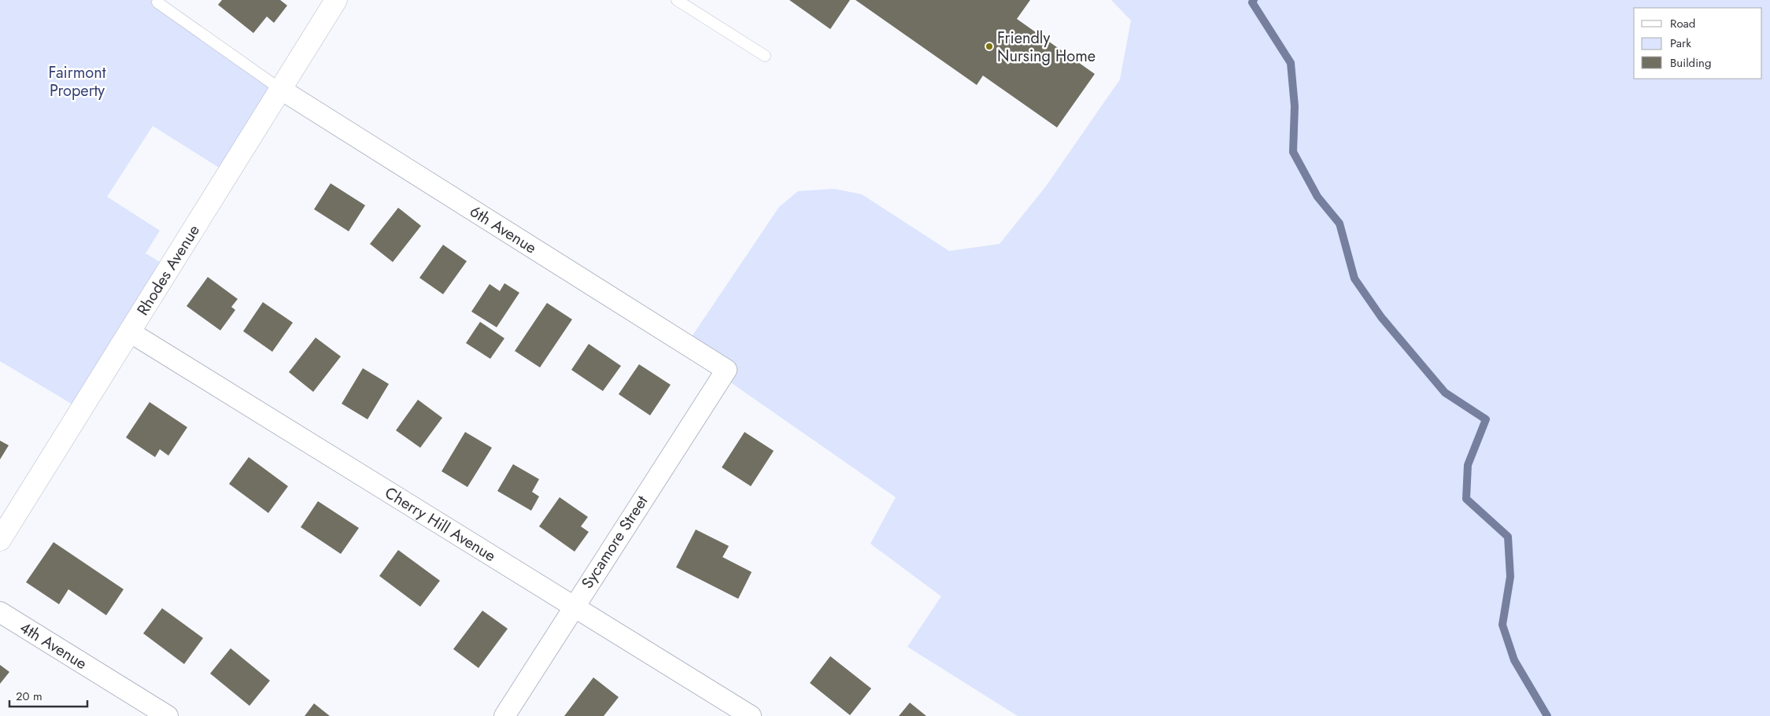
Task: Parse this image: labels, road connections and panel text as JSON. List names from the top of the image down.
{
  "streets": {
    "street": [
      "6th Avenue",
      "Rhodes Avenue",
      "Cherry Hill Avenue",
      "Sycamore Street",
      "4th Avenue"
    ]
  },
  "crossings": [
    ["6th Avenue", "Rhodes Avenue"],
    ["6th Avenue", "Sycamore Street"],
    ["Rhodes Avenue", "Cherry Hill Avenue"],
    ["Cherry Hill Avenue", "Sycamore Street"]
  ],
  "parks": ["Fairmont Property"],
  "places": ["Friendly Nursing Home"],
  "legend": ["Road", "Park", "Building"],
  "scale_bar": "20 m"
}
